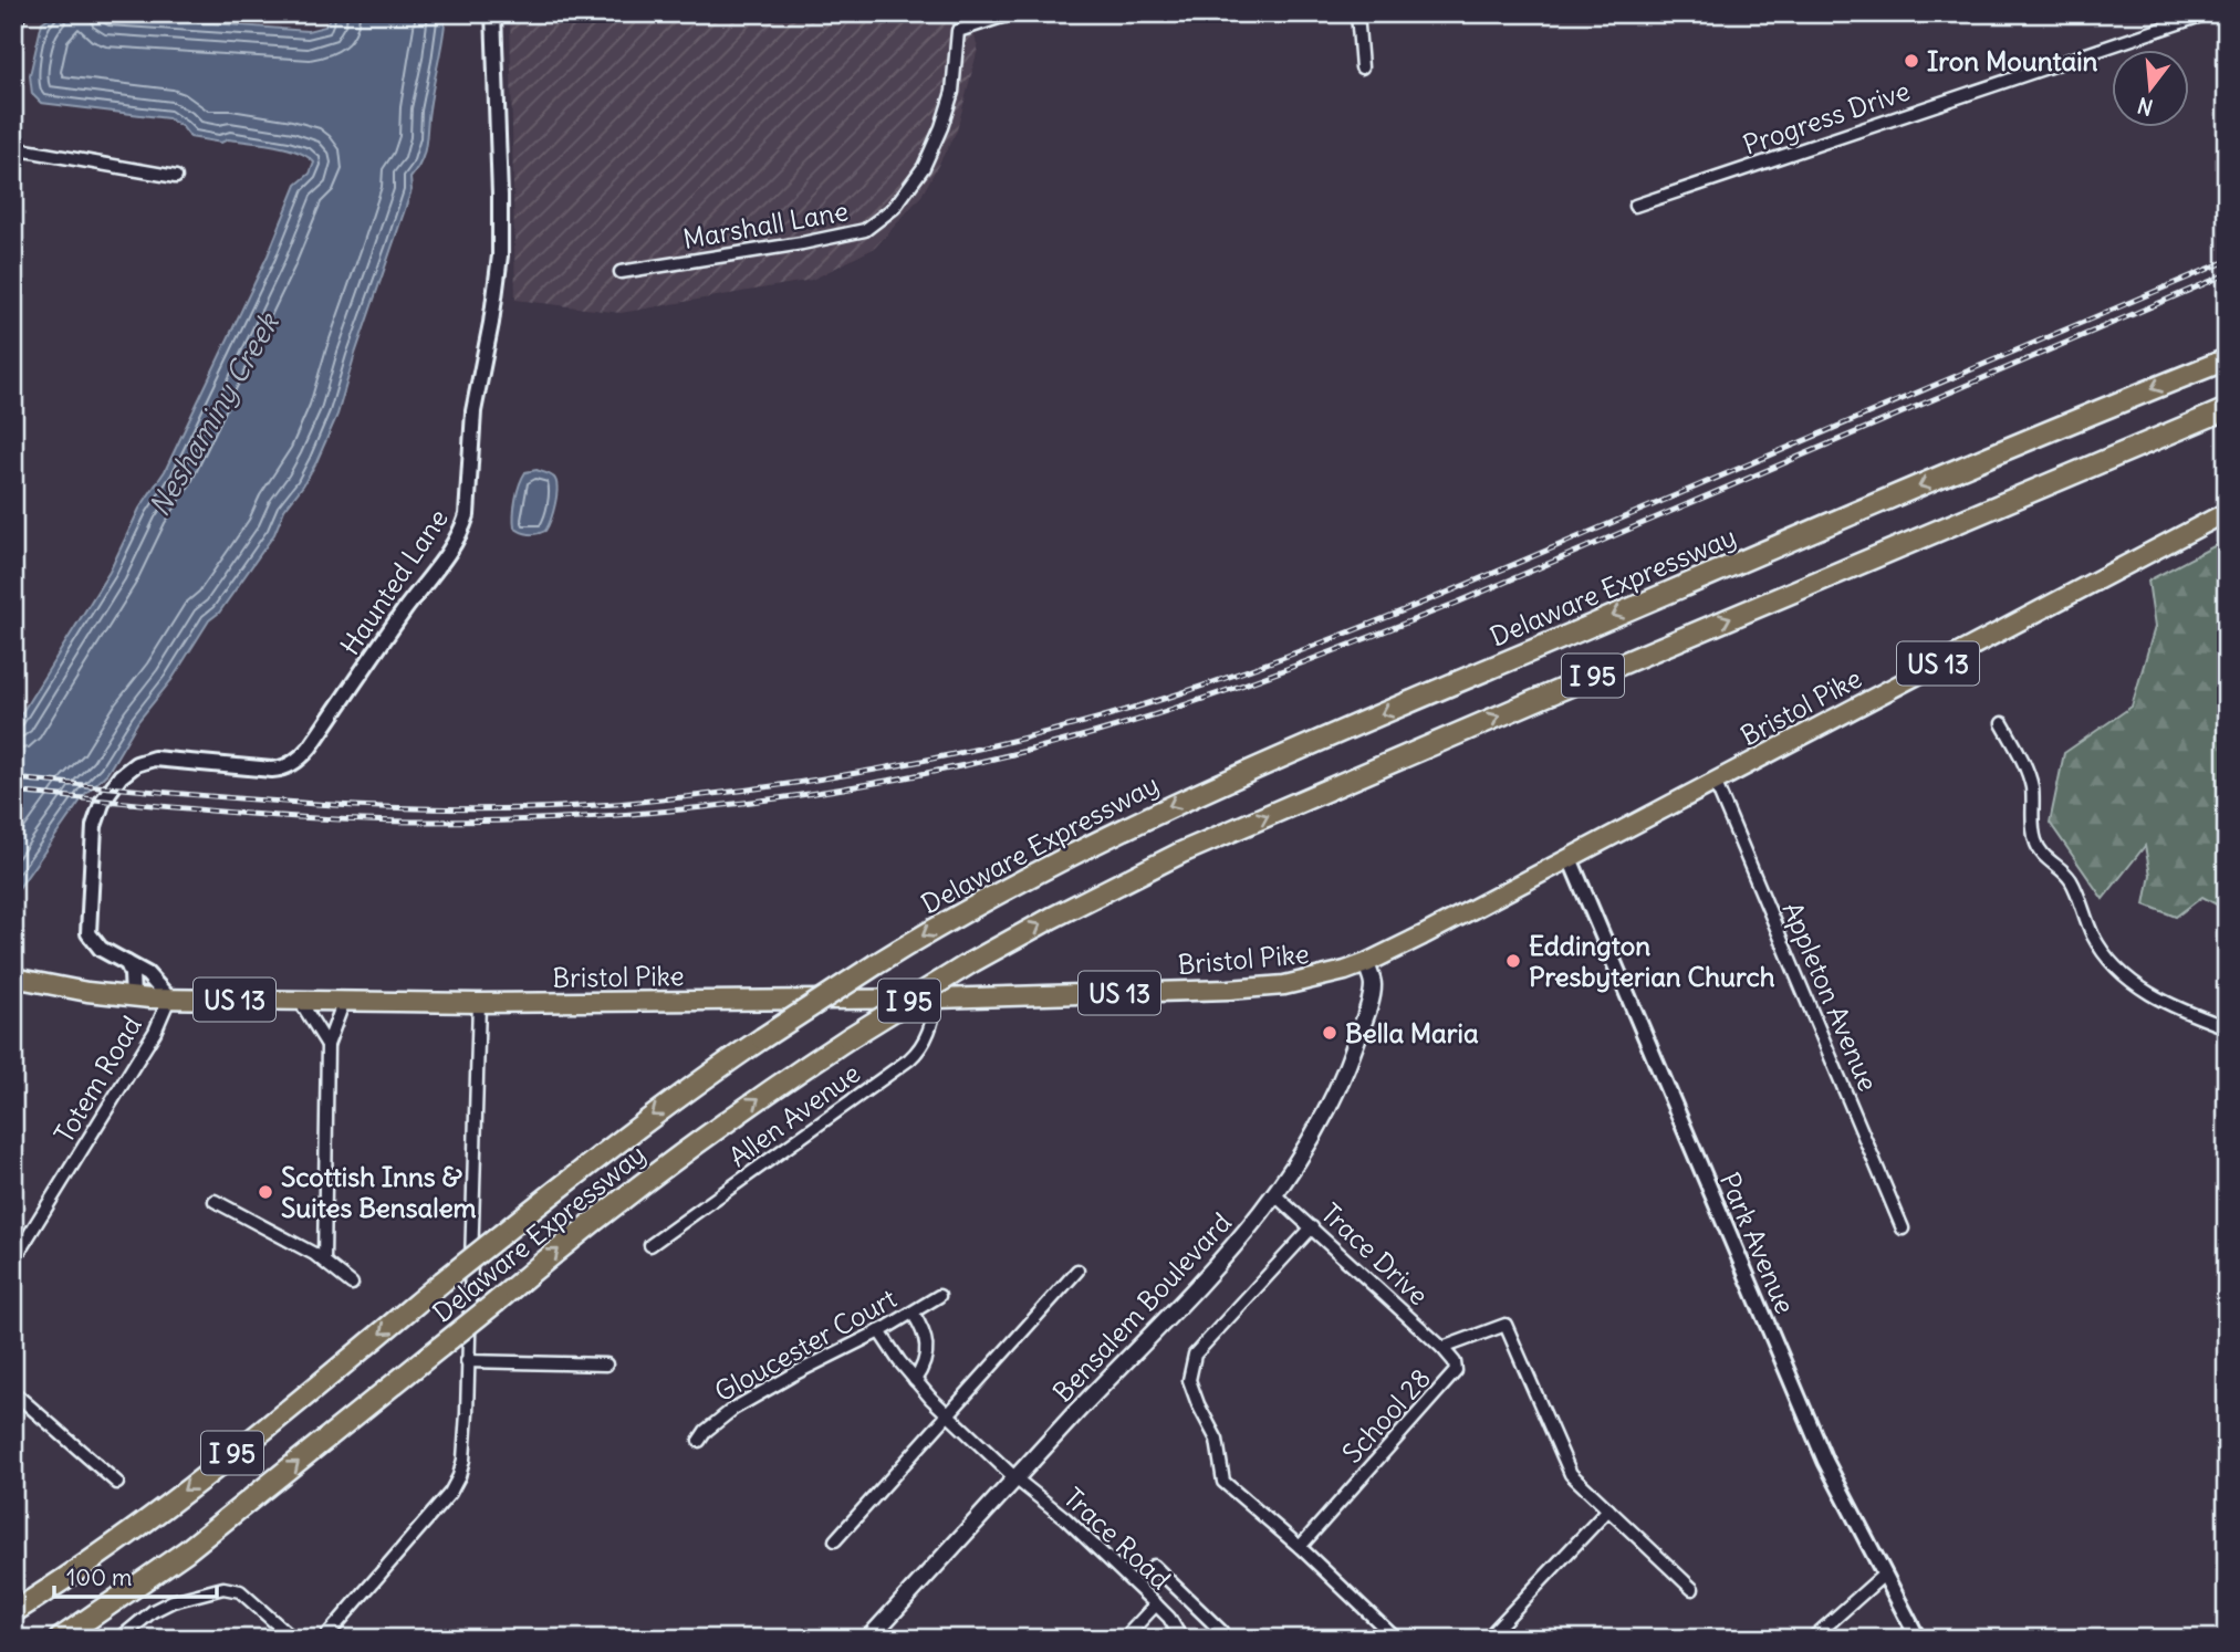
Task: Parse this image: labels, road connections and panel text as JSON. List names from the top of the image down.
{
  "streets": {
    "highway": ["Delaware Expressway", "I 95"],
    "main road": ["US 13", "Bristol Pike", "Bensalem Boulevard"],
    "street": [
      "Progress Drive",
      "Marshall Lane",
      "Haunted Lane",
      "Appleton Avenue",
      "Totem Road",
      "Allen Avenue",
      "Park Avenue",
      "Trace Drive",
      "Gloucester Court",
      "School 28",
      "Trace Road"
    ]
  },
  "crossings": [
    ["Haunted Lane", "Bristol Pike"],
    ["Haunted Lane", "Totem Road"],
    ["Bristol Pike", "Appleton Avenue"],
    ["Bristol Pike", "Totem Road"],
    ["Bristol Pike", "Allen Avenue"],
    ["Bristol Pike", "Park Avenue"],
    ["Bristol Pike", "Bensalem Boulevard"],
    ["Trace Drive", "Bensalem Boulevard"],
    ["Trace Drive", "School 28"],
    ["Bensalem Boulevard", "Trace Road"],
    ["Gloucester Court", "Trace Road"]
  ],
  "water": ["Neshaminy Creek"],
  "places": [
    "Iron Mountain",
    "Eddington Presbyterian Church",
    "Bella Maria",
    "Scottish Inns & Suites Bensalem"
  ],
  "scale_bar": "100 m",
  "north": "bottom"
}
